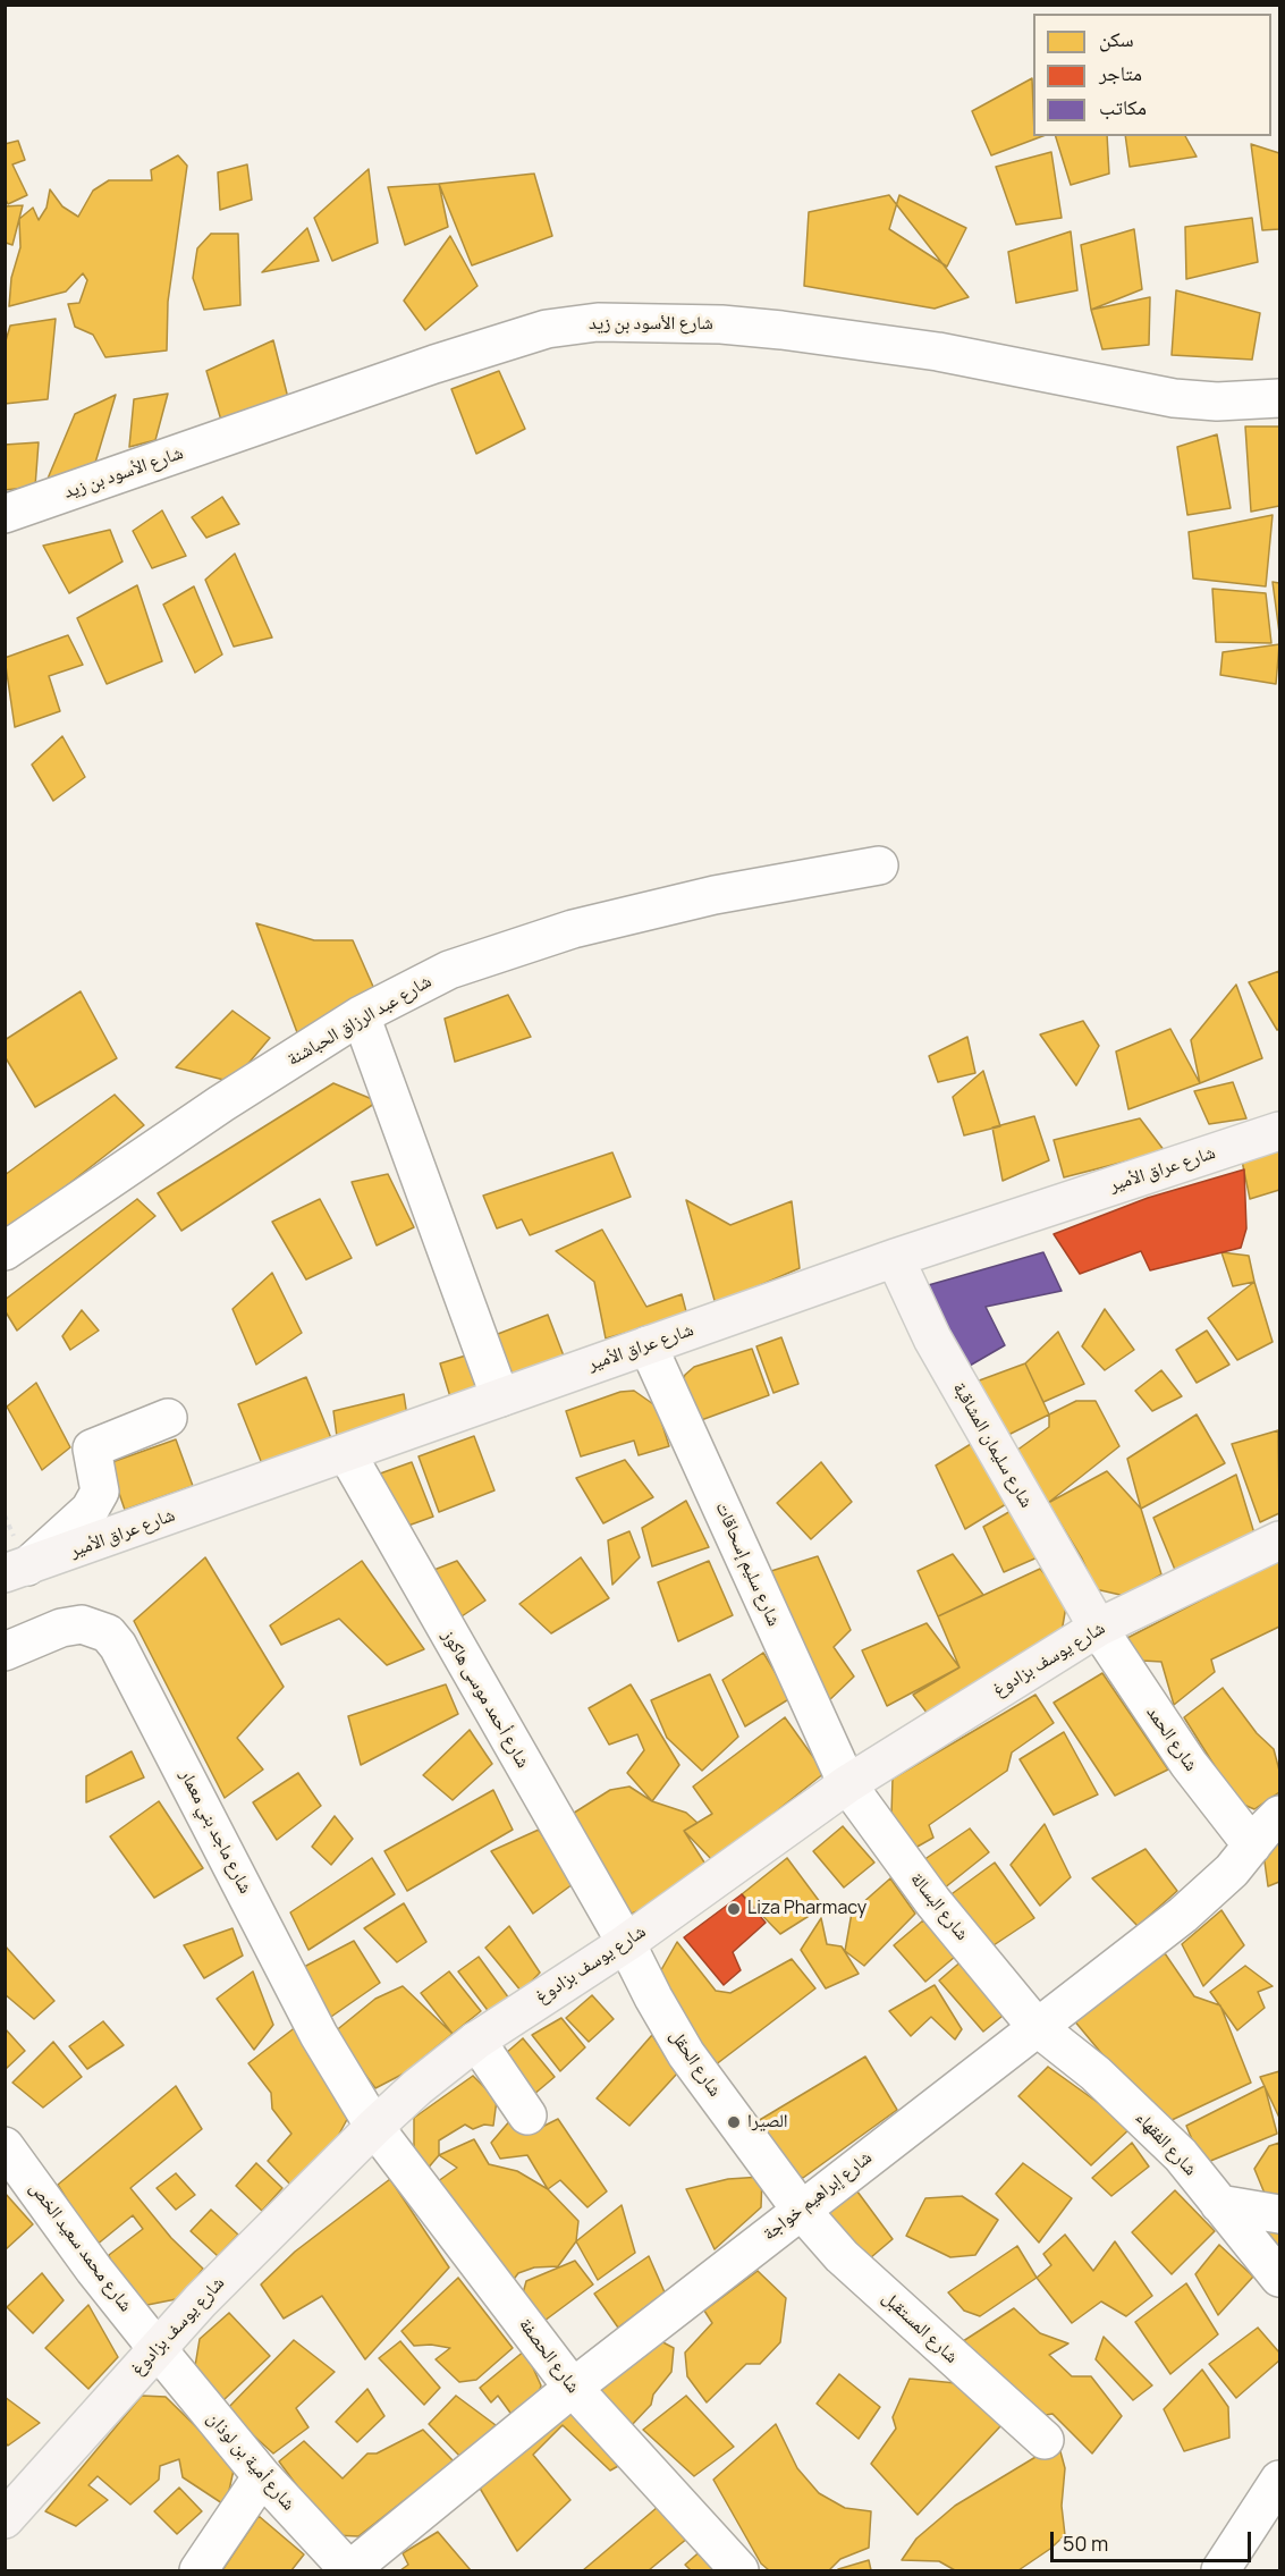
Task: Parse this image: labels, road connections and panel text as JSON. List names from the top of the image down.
{
  "streets": {
    "main road": ["شارع عراق الأمير", "شارع سليمان المشاقبة", "شارع يوسف بزادوغ"],
    "street": [
      "شارع الأسود بن زيد",
      "شارع عبد الرزاق الحباشنة",
      "شارع سليم إسحاقات",
      "شارع أحمد موسى هاكوز",
      "شارع الحمد",
      "شارع ماجد بني معمار",
      "شارع البسالة",
      "شارع الحقل",
      "شارع الفقهاء",
      "شارع إبراهيم خواجة",
      "شارع محمد سعيد الخص",
      "شارع المستقبل",
      "شارع الحصفة",
      "شارع أمية بن لوذان"
    ]
  },
  "crossings": [
    ["شارع عراق الأمير", "شارع سليمان المشاقبة"],
    ["شارع عراق الأمير", "شارع سليم إسحاقات"],
    ["شارع عراق الأمير", "شارع أحمد موسى هاكوز"],
    ["شارع سليمان المشاقبة", "شارع يوسف بزادوغ"],
    ["شارع سليمان المشاقبة", "شارع الحمد"],
    ["شارع سليم إسحاقات", "شارع يوسف بزادوغ"],
    ["شارع سليم إسحاقات", "شارع البسالة"],
    ["شارع يوسف بزادوغ", "شارع أحمد موسى هاكوز"],
    ["شارع يوسف بزادوغ", "شارع الحمد"],
    ["شارع يوسف بزادوغ", "شارع ماجد بني معمار"],
    ["شارع يوسف بزادوغ", "شارع البسالة"],
    ["شارع يوسف بزادوغ", "شارع الحقل"],
    ["شارع يوسف بزادوغ", "شارع محمد سعيد الخص"],
    ["شارع يوسف بزادوغ", "شارع الحصفة"],
    ["شارع يوسف بزادوغ", "شارع أمية بن لوذان"],
    ["شارع أحمد موسى هاكوز", "شارع الحقل"],
    ["شارع الحمد", "شارع إبراهيم خواجة"],
    ["شارع ماجد بني معمار", "شارع الحصفة"],
    ["شارع البسالة", "شارع الفقهاء"],
    ["شارع البسالة", "شارع إبراهيم خواجة"],
    ["شارع الحقل", "شارع إبراهيم خواجة"],
    ["شارع الحقل", "شارع المستقبل"],
    ["شارع الفقهاء", "شارع إبراهيم خواجة"],
    ["شارع إبراهيم خواجة", "شارع المستقبل"],
    ["شارع إبراهيم خواجة", "شارع الحصفة"],
    ["شارع إبراهيم خواجة", "شارع أمية بن لوذان"],
    ["شارع محمد سعيد الخص", "شارع أمية بن لوذان"]
  ],
  "places": ["Liza Pharmacy", "الصيرا"],
  "legend": ["سكن", "متاجر", "مكاتب"],
  "scale_bar": "50 m"
}
